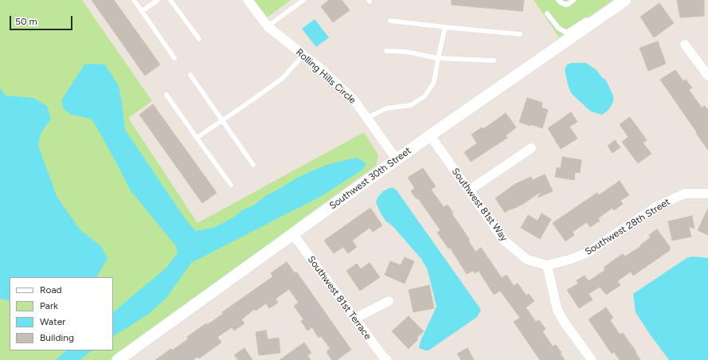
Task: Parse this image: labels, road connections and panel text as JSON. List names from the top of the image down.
{
  "streets": {
    "street": [
      "Rolling Hills Circle",
      "Southwest 30th Street",
      "Southwest 81st Way",
      "Southwest 28th Street",
      "Southwest 81st Terrace"
    ]
  },
  "crossings": [
    ["Rolling Hills Circle", "Southwest 30th Street"],
    ["Southwest 30th Street", "Southwest 81st Way"],
    ["Southwest 30th Street", "Southwest 81st Terrace"],
    ["Southwest 81st Way", "Southwest 28th Street"]
  ],
  "legend": [
    "Road",
    "Park",
    "Water",
    "Building"
  ],
  "scale_bar": "50 m"
}
